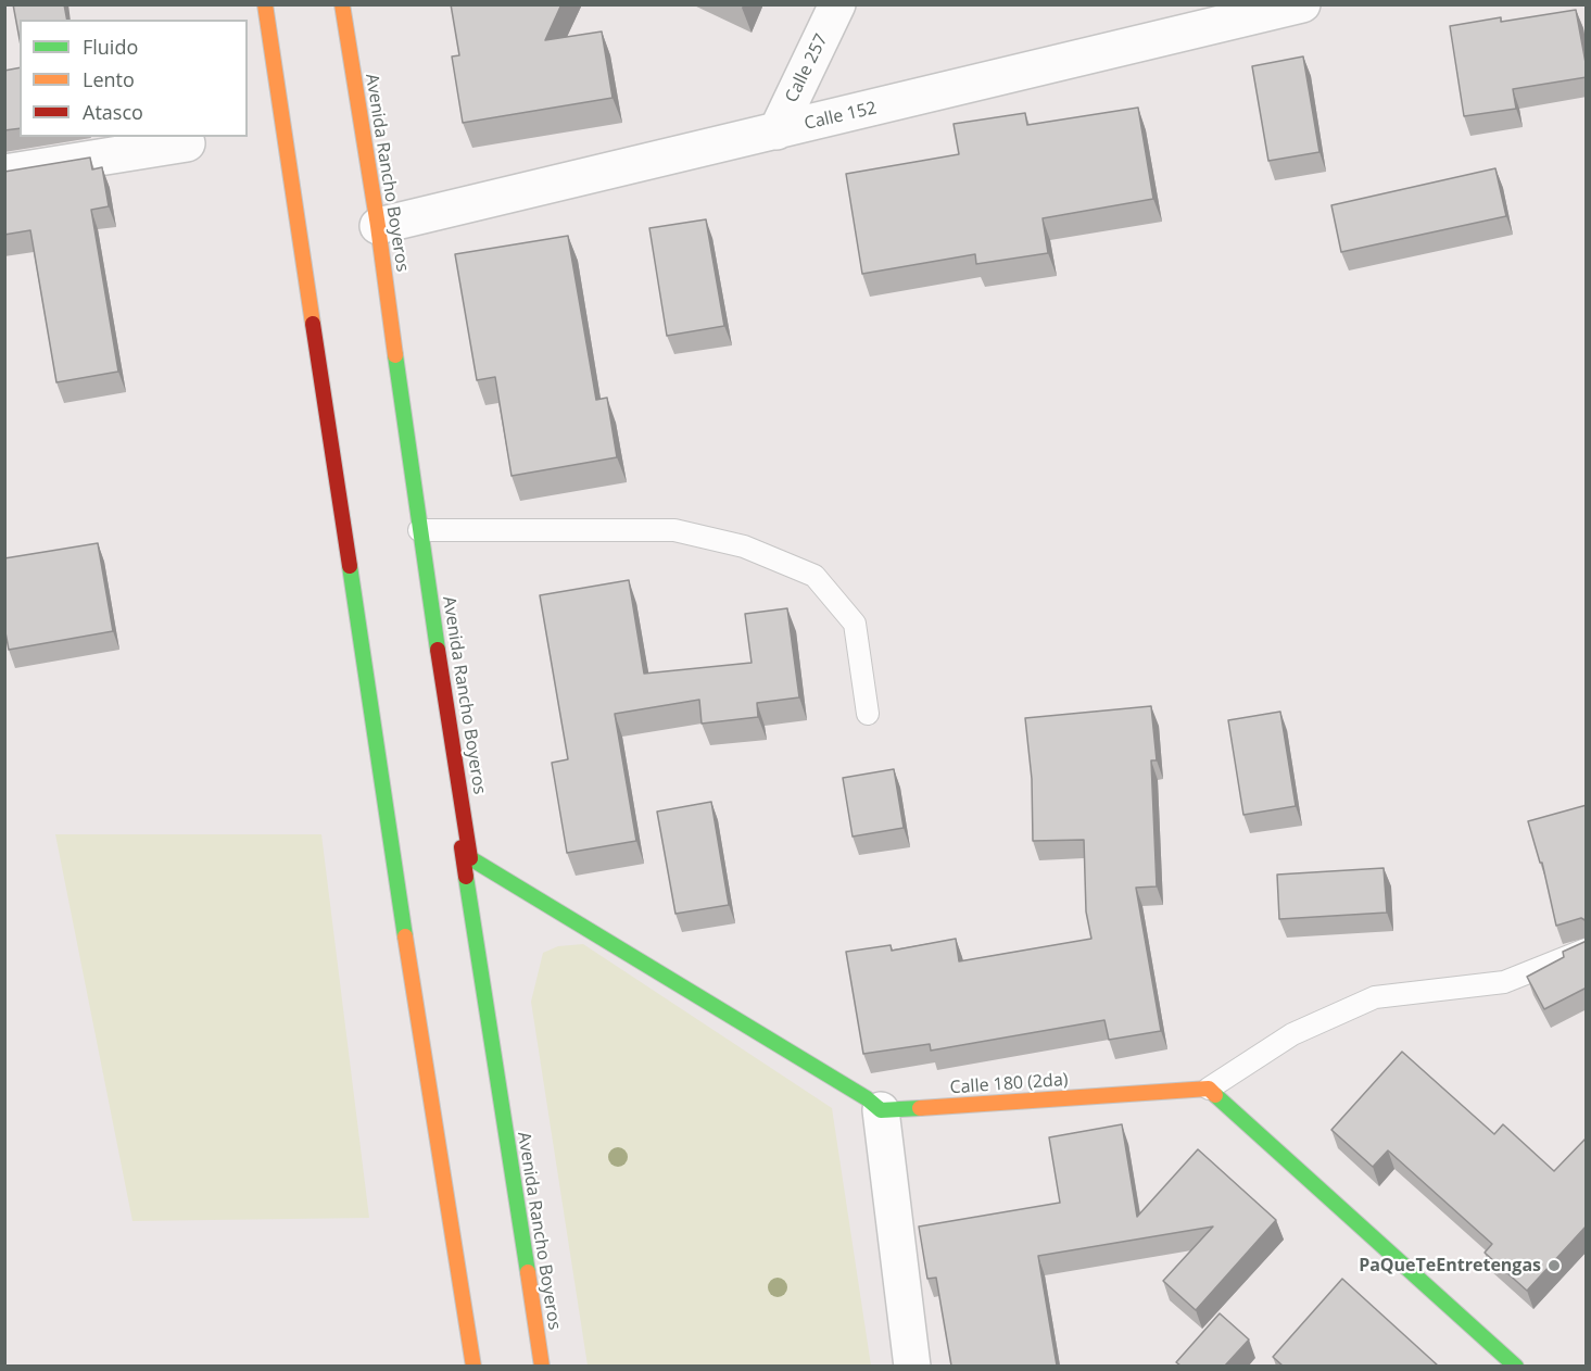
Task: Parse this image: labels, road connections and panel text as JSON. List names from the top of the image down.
{
  "streets": {
    "main road": ["Avenida Rancho Boyeros", "Calle 180 (2da)"],
    "street": ["Calle 257", "Calle 152"]
  },
  "crossings": [
    ["Calle 257", "Calle 152"],
    ["Calle 152", "Avenida Rancho Boyeros"]
  ],
  "places": ["PaQueTeEntretengas"],
  "legend": ["Fluido", "Lento", "Atasco"]
}
